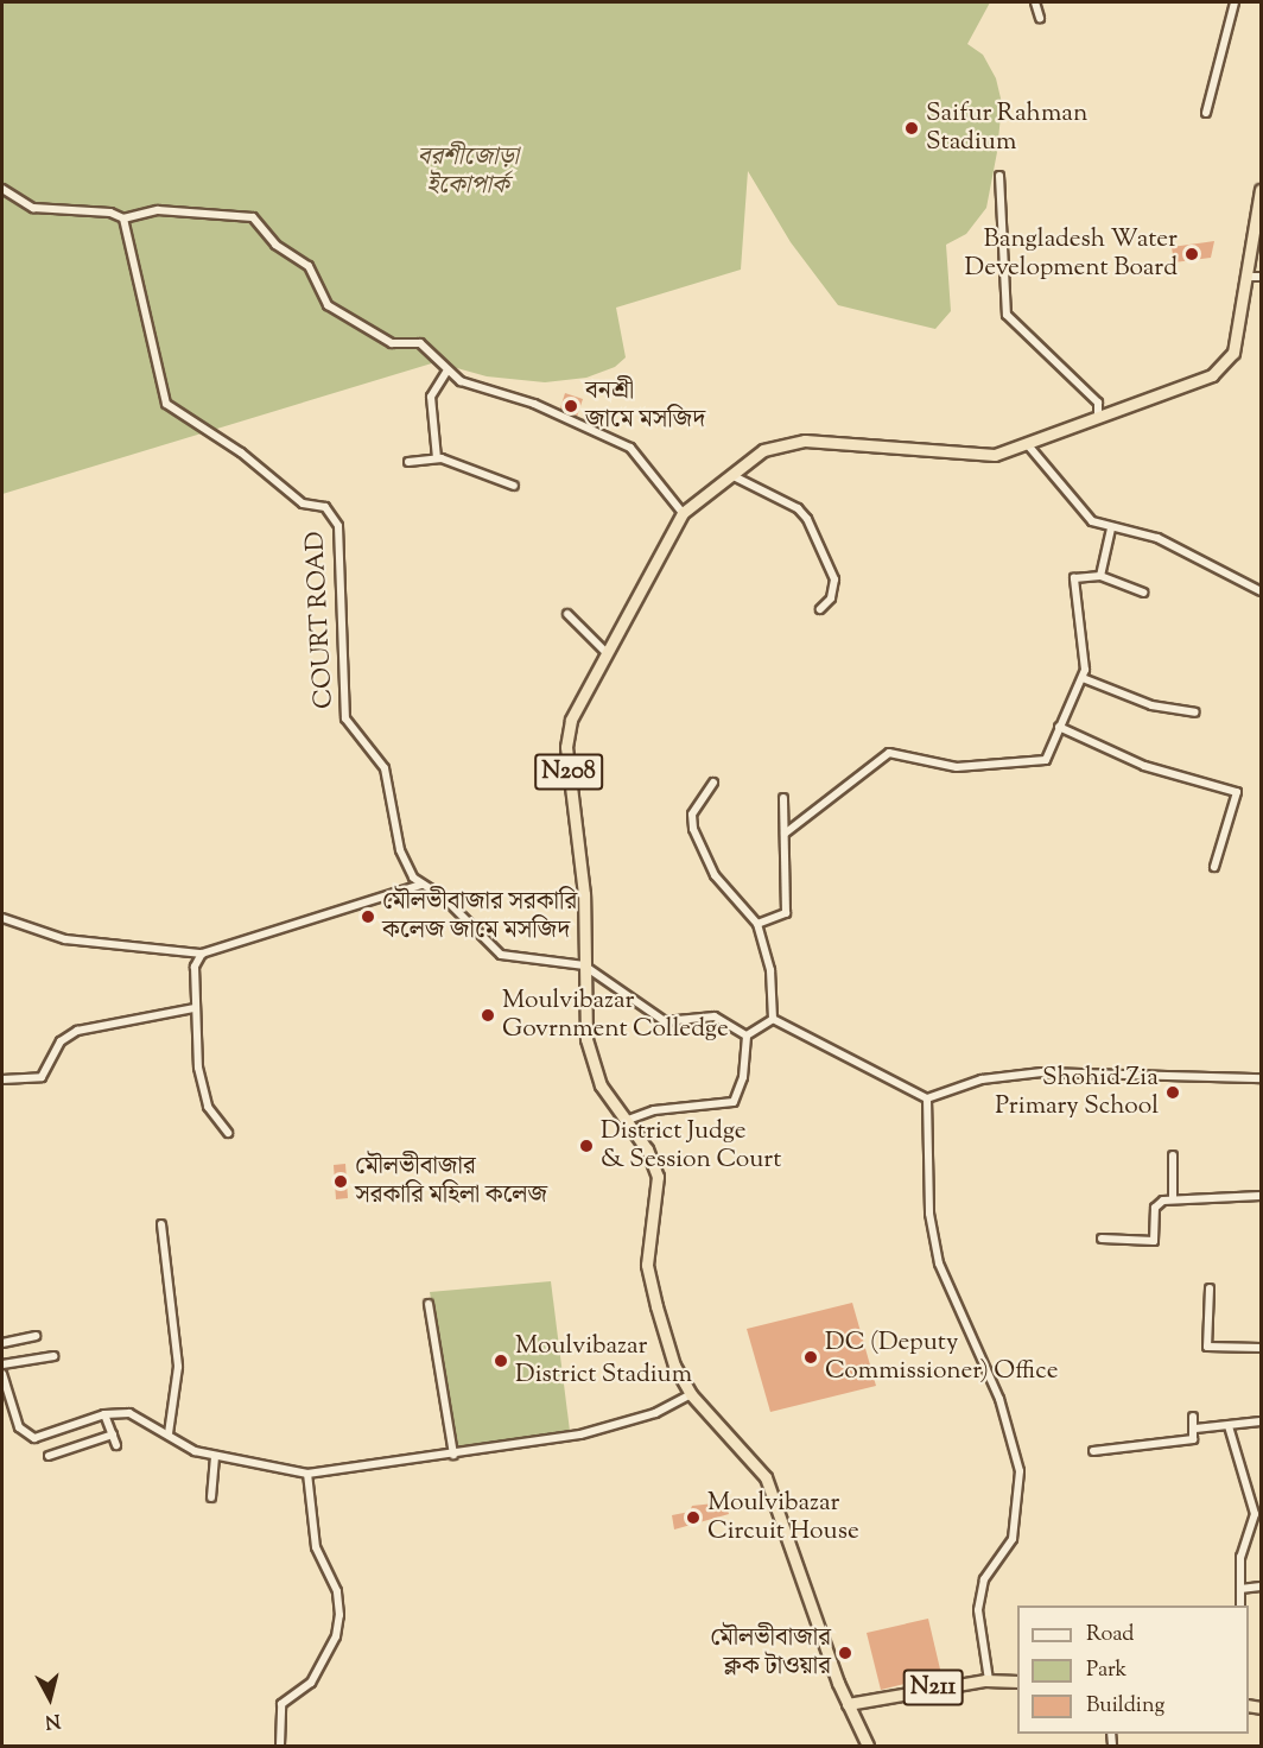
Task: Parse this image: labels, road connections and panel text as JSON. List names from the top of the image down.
{
  "streets": {
    "highway": ["N208", "N211"],
    "street": ["COURT ROAD"]
  },
  "crossings": [
    ["COURT ROAD", "N208"],
    ["N208", "N211"]
  ],
  "parks": ["বরশীজোড়া ইকোপার্ক"],
  "places": [
    "Saifur Rahman Stadium",
    "Bangladesh Water Development Board",
    "বনশ্রী জামে মসজিদ",
    "মৌলভীবাজার সরকারি কলেজ জামে মসজিদ",
    "Moulvibazar Govrnment Colledge",
    "Shohid Zia Primary School",
    "District Judge & Session Court",
    "মৌলভীবাজার সরকারি মহিলা কলেজ",
    "DC (Deputy Commissioner) Office",
    "Moulvibazar District Stadium",
    "Moulvibazar Circuit House",
    "মৌলভীবাজার ক্লক টাওয়ার"
  ],
  "legend": ["Road", "Park", "Building"],
  "north": "bottom"
}
